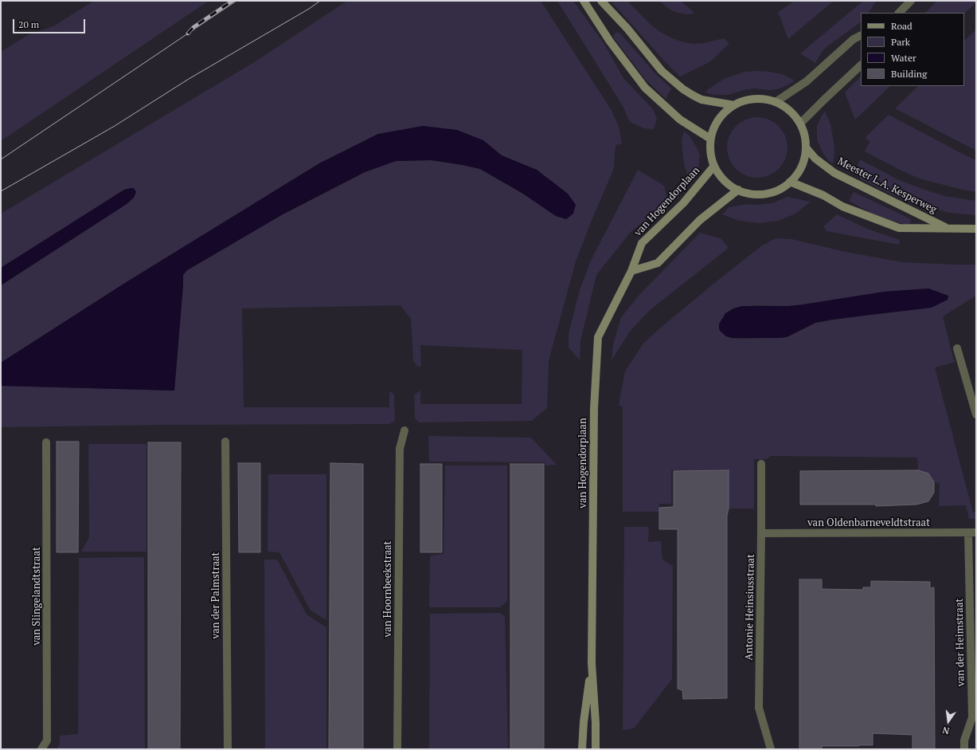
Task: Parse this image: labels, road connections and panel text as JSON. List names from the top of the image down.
{
  "streets": {
    "main road": ["Meester L.A. Kesperweg", "van Hogendorplaan"],
    "street": [
      "van Oldenbarneveldtstraat",
      "van Hoornbeekstraat",
      "van der Palmstraat",
      "van Slingelandtstraat",
      "Antonie Heinsiusstraat",
      "van der Heimstraat"
    ]
  },
  "crossings": [
    ["Meester L.A. Kesperweg", "van Hogendorplaan"],
    ["van Oldenbarneveldtstraat", "Antonie Heinsiusstraat"],
    ["van Oldenbarneveldtstraat", "van der Heimstraat"]
  ],
  "legend": [
    "Road",
    "Park",
    "Water",
    "Building"
  ],
  "scale_bar": "20 m",
  "north": "bottom"
}
